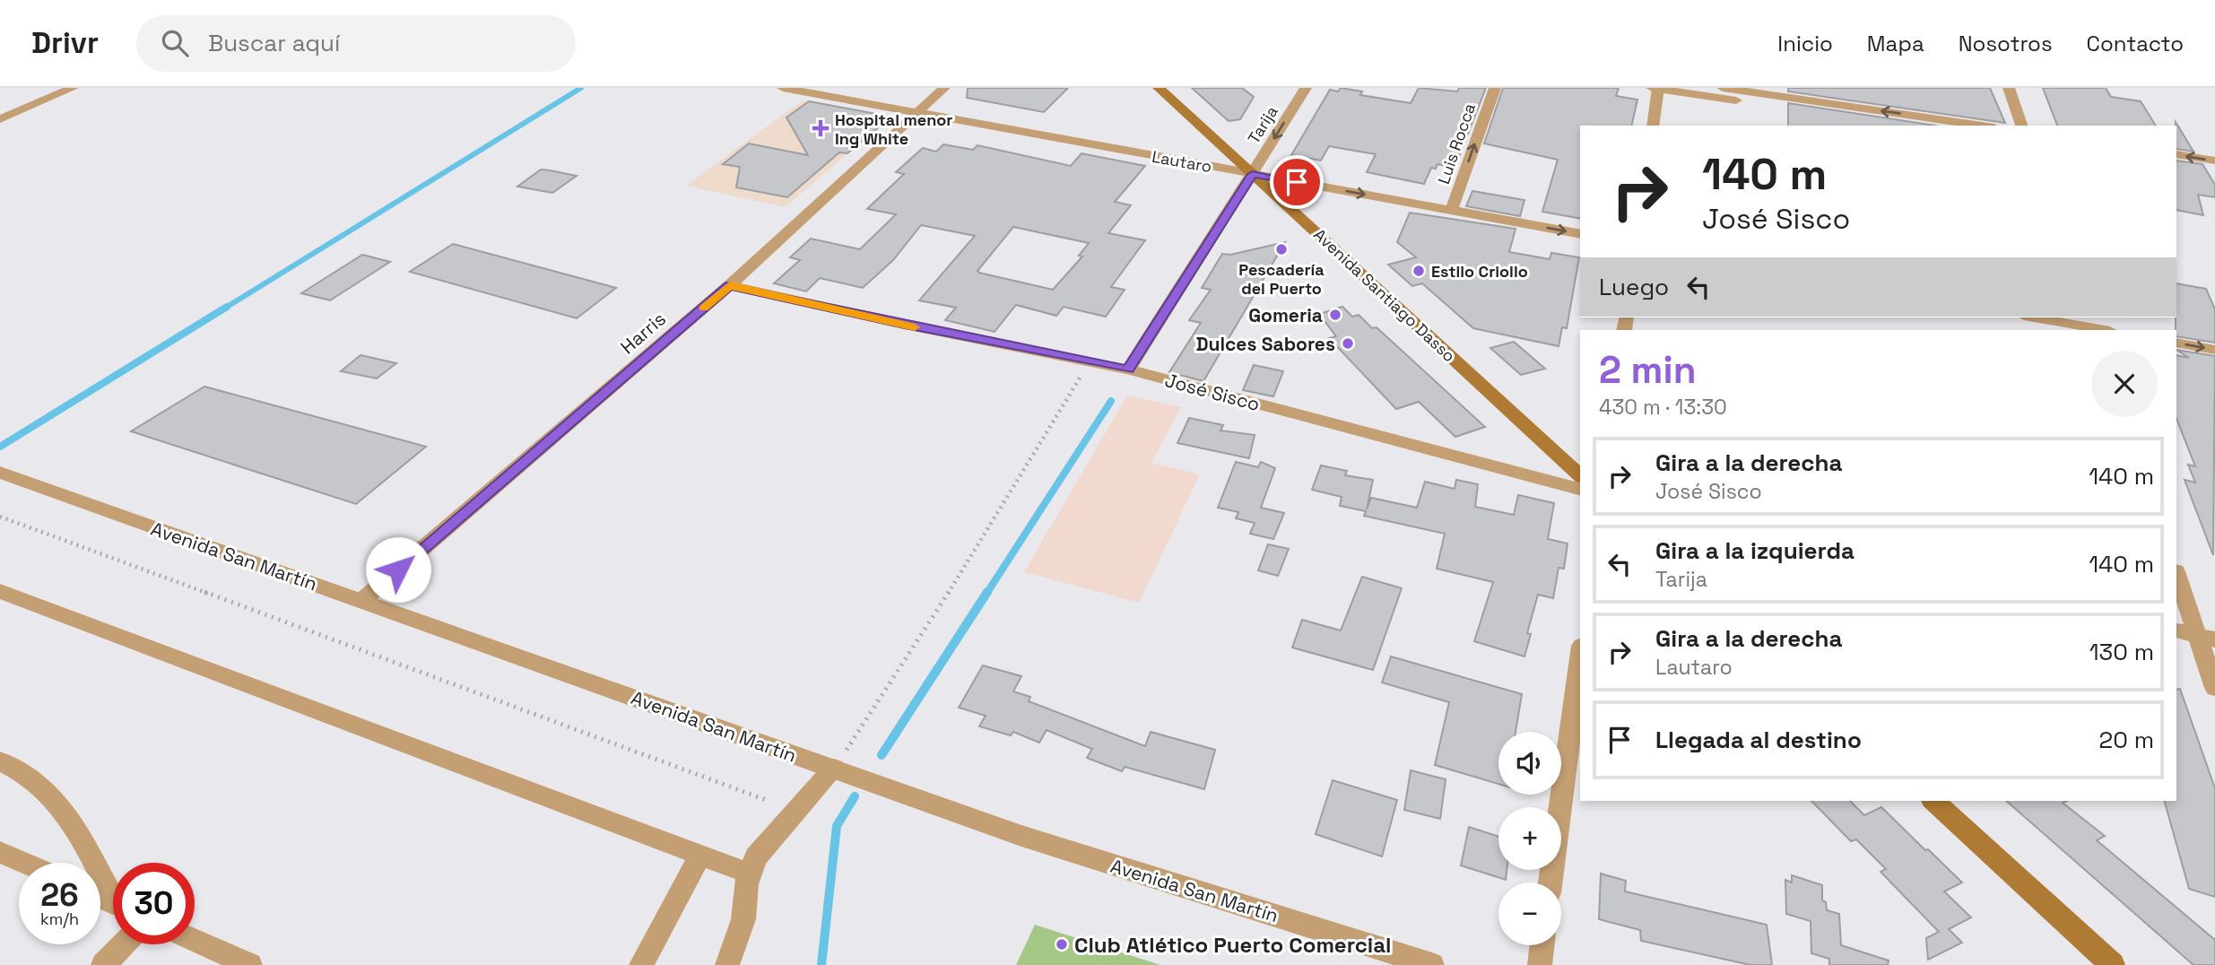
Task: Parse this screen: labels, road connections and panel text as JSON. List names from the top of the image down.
{
  "streets": {
    "main road": ["Avenida Santiago Dasso"],
    "street": [
      "Tarija",
      "Luis Rocca",
      "Lautaro",
      "Harris",
      "José Sisco",
      "Avenida San Martín"
    ]
  },
  "crossings": [
    ["Tarija", "Lautaro"],
    ["Tarija", "Avenida Santiago Dasso"],
    ["Tarija", "José Sisco"],
    ["Luis Rocca", "Lautaro"],
    ["Lautaro", "Avenida Santiago Dasso"],
    ["Lautaro", "Harris"],
    ["Harris", "José Sisco"],
    ["Harris", "Avenida San Martín"]
  ],
  "one_way": ["Luis Rocca", "Lautaro"],
  "places": {
    "health": ["Hospital menor Ing White"],
    "other": [
      "Pescadería del Puerto",
      "Estilo Criollo",
      "Gomeria",
      "Dulces Sabores",
      "Club Atlético Puerto Comercial"
    ]
  },
  "page": {
    "header": "Drivr",
    "search": "Buscar aquí",
    "nav": [
      "Inicio",
      "Mapa",
      "Nosotros",
      "Contacto"
    ],
    "turn": ["140 m", "José Sisco"],
    "then": "Luego",
    "heading": ["2 min", "430 m · 13:30"],
    "list": [
      {
        "name": "Gira a la derecha",
        "note": "José Sisco",
        "value": "140 m"
      },
      {
        "name": "Gira a la izquierda",
        "note": "Tarija",
        "value": "140 m"
      },
      {
        "name": "Gira a la derecha",
        "note": "Lautaro",
        "value": "130 m"
      },
      {
        "name": "Llegada al destino",
        "value": "20 m"
      }
    ],
    "map_buttons": ["+", "−"],
    "speed": "26 km/h",
    "limit": "30"
  }
}
